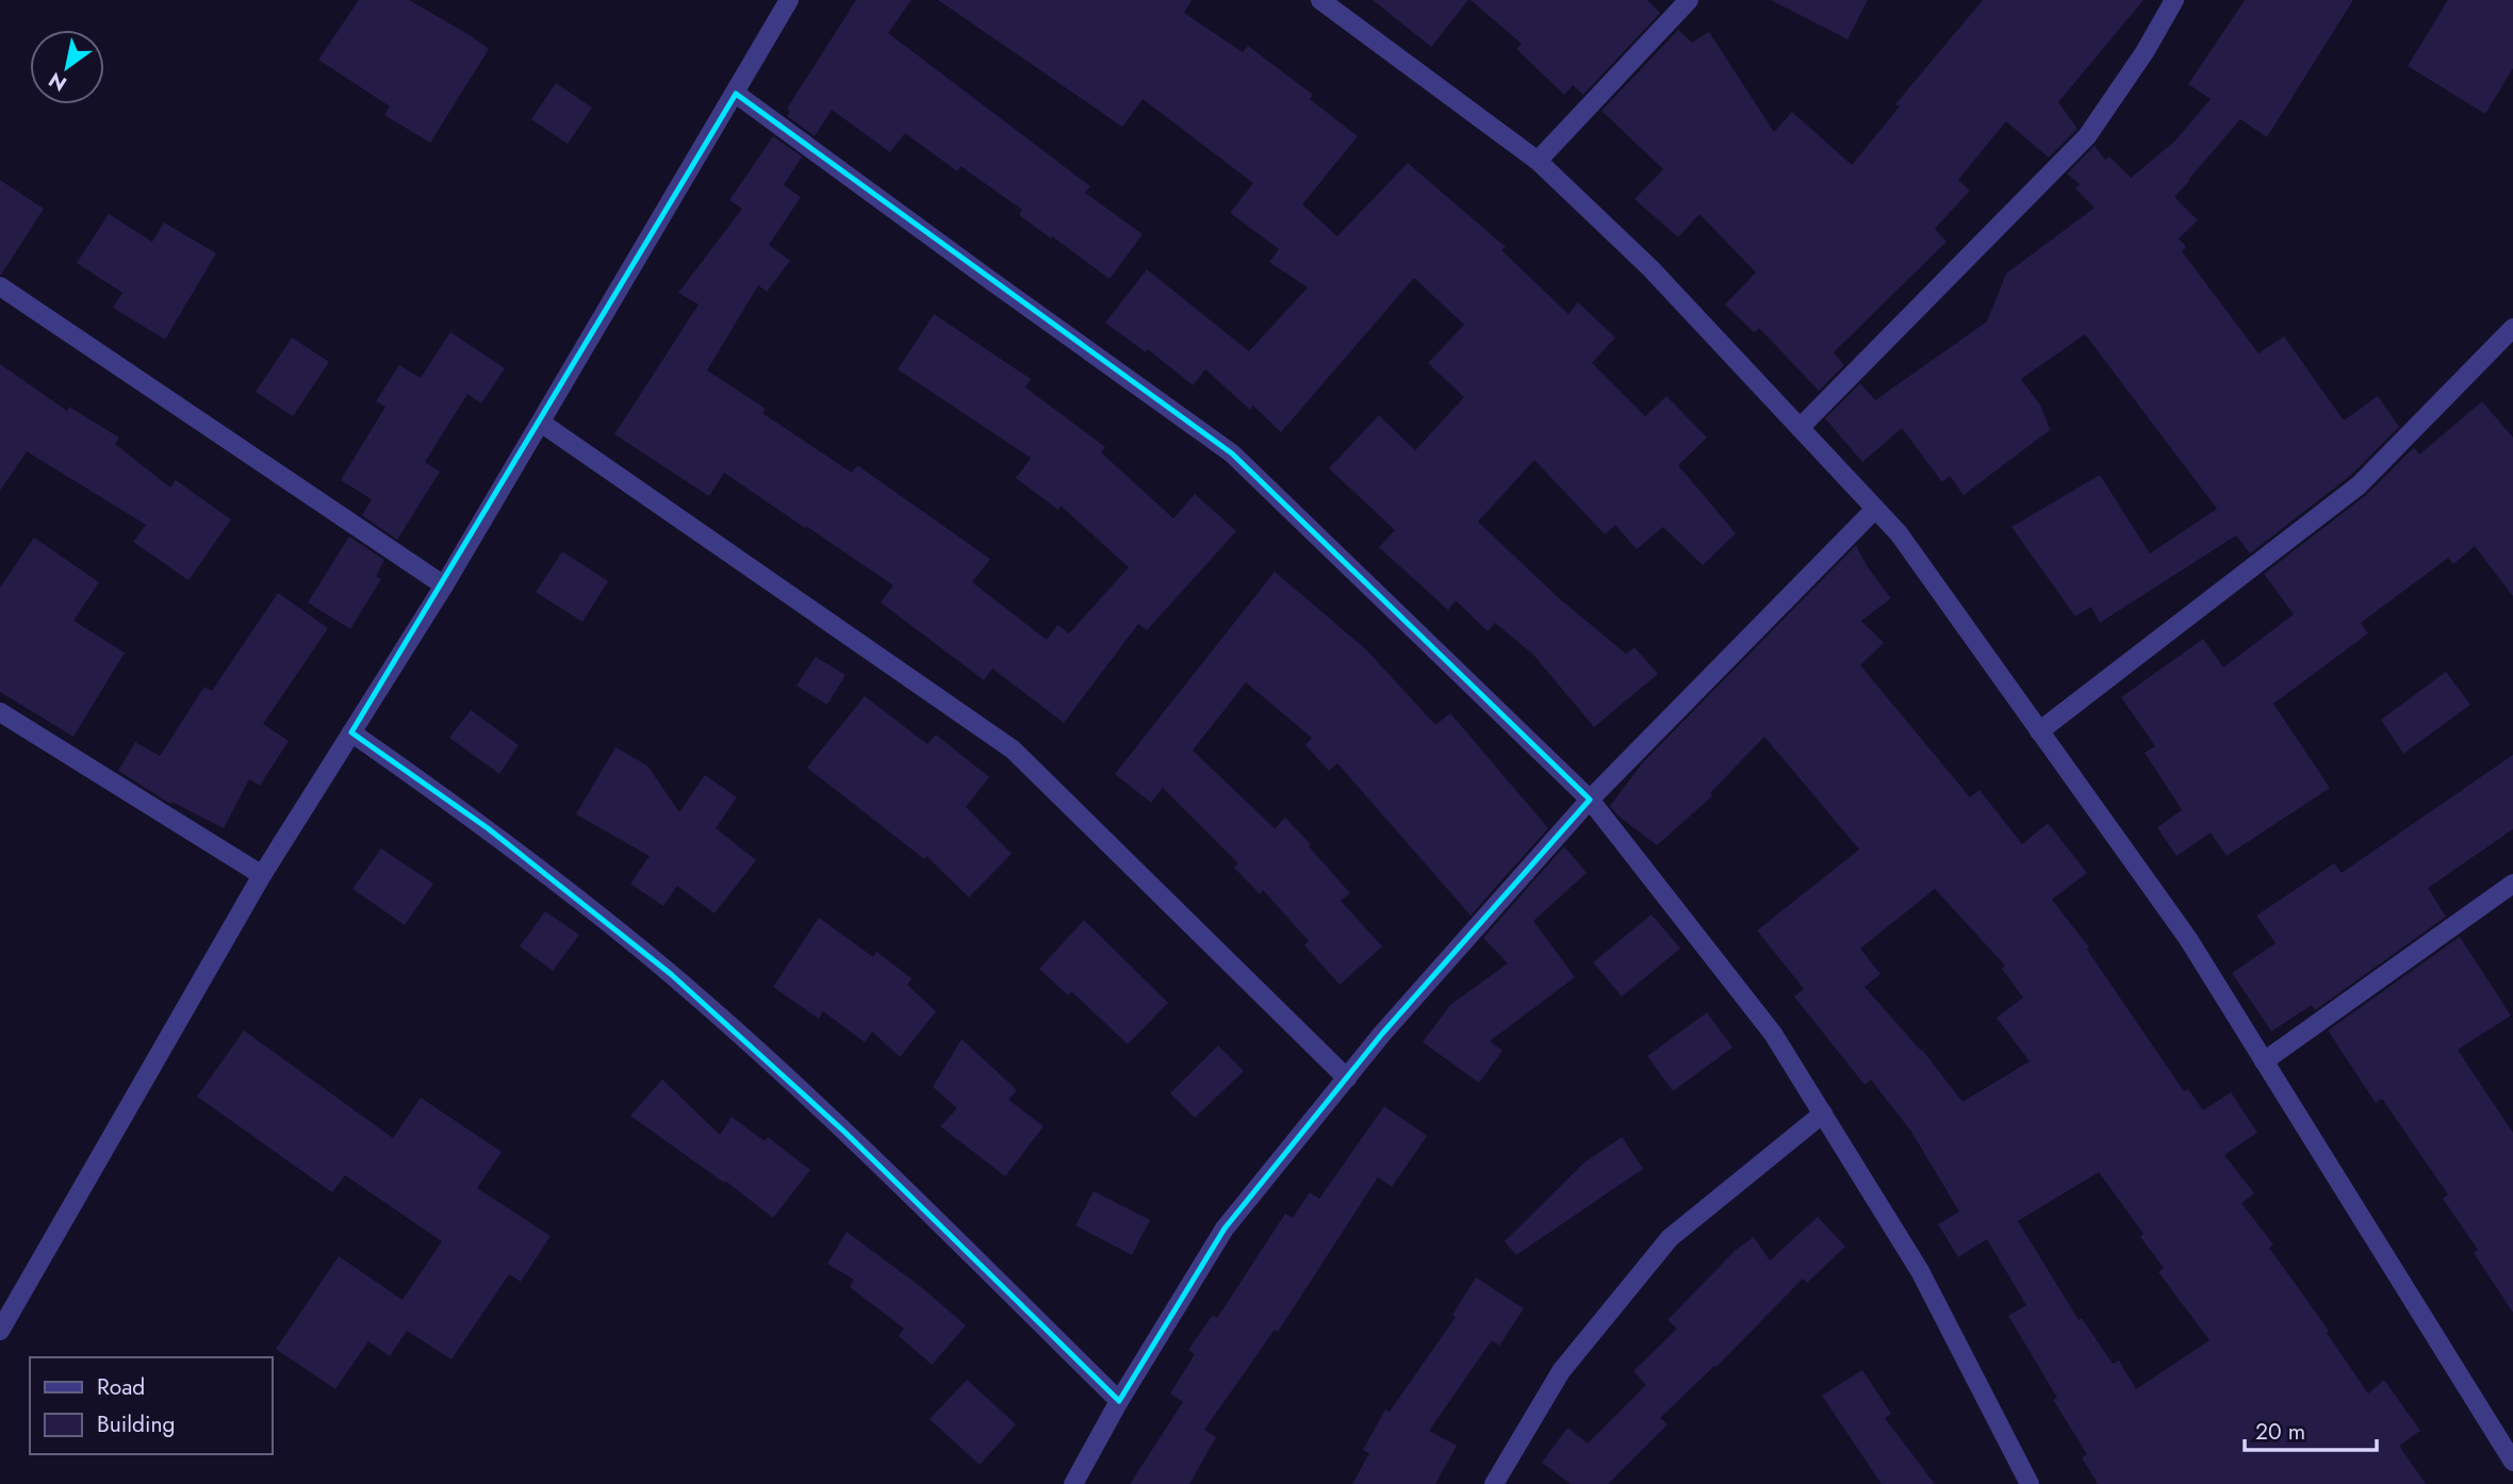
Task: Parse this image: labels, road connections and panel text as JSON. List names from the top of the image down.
{
  "legend": ["Road", "Building"],
  "scale_bar": "20 m",
  "north": "bottom left"
}
